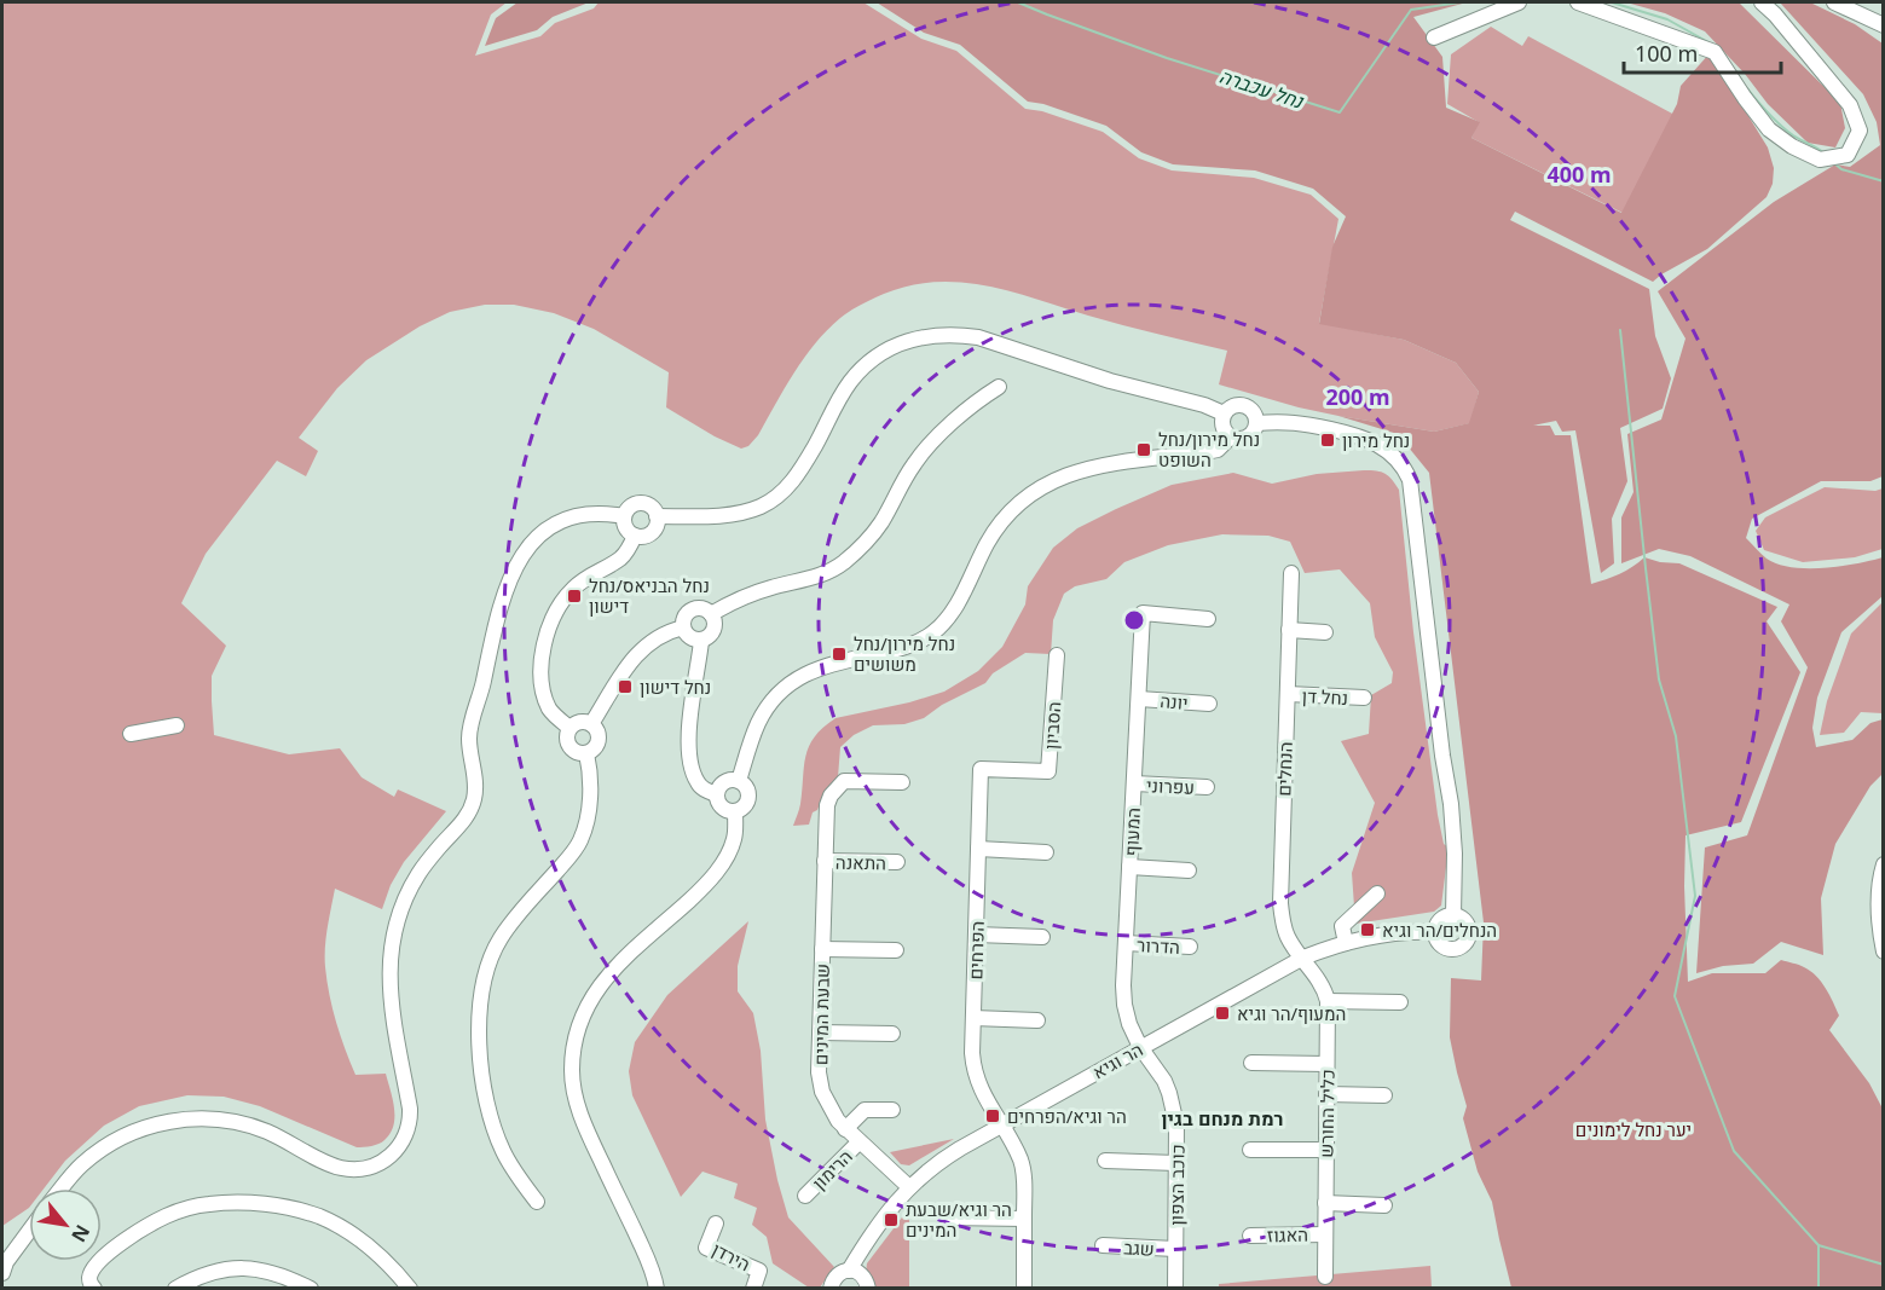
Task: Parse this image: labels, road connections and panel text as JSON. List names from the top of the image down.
{
  "streets": {
    "street": [
      "נחל דן",
      "יונה",
      "הסביון",
      "הנחלים",
      "עפרוני",
      "המעוף",
      "התאנה",
      "הדרור",
      "הפרחים",
      "שבעת המינים",
      "הר וגיא",
      "כליל החורש",
      "הרימון",
      "כוכב הצפון",
      "האגוז",
      "שגב",
      "הירדן"
    ]
  },
  "crossings": [
    ["נחל דן", "הנחלים"],
    ["יונה", "המעוף"],
    ["הסביון", "הפרחים"],
    ["הנחלים", "הר וגיא"],
    ["הנחלים", "כליל החורש"],
    ["עפרוני", "המעוף"],
    ["המעוף", "הדרור"],
    ["המעוף", "הר וגיא"],
    ["המעוף", "כוכב הצפון"],
    ["התאנה", "שבעת המינים"],
    ["הפרחים", "הר וגיא"],
    ["שבעת המינים", "הר וגיא"],
    ["שבעת המינים", "הרימון"],
    ["הר וגיא", "כליל החורש"],
    ["הר וגיא", "כוכב הצפון"],
    ["כליל החורש", "האגוז"],
    ["כוכב הצפון", "שגב"]
  ],
  "districts": ["רמת מנחם בגין"],
  "water": ["נחל עכברה"],
  "parks": ["יער נחל לימונים"],
  "places": {
    "transit": [
      "נחל מירון",
      "נחל מירון/נחל השופט",
      "נחל הבניאס/נחל דישון",
      "נחל מירון/נחל משושים",
      "נחל דישון",
      "הנחלים/הר וגיא",
      "המעוף/הר וגיא",
      "הר וגיא/הפרחים",
      "הר וגיא/שבעת המינים"
    ]
  },
  "scale_bar": "100 m",
  "north": "bottom right",
  "rings": ["400 m", "200 m"]
}
